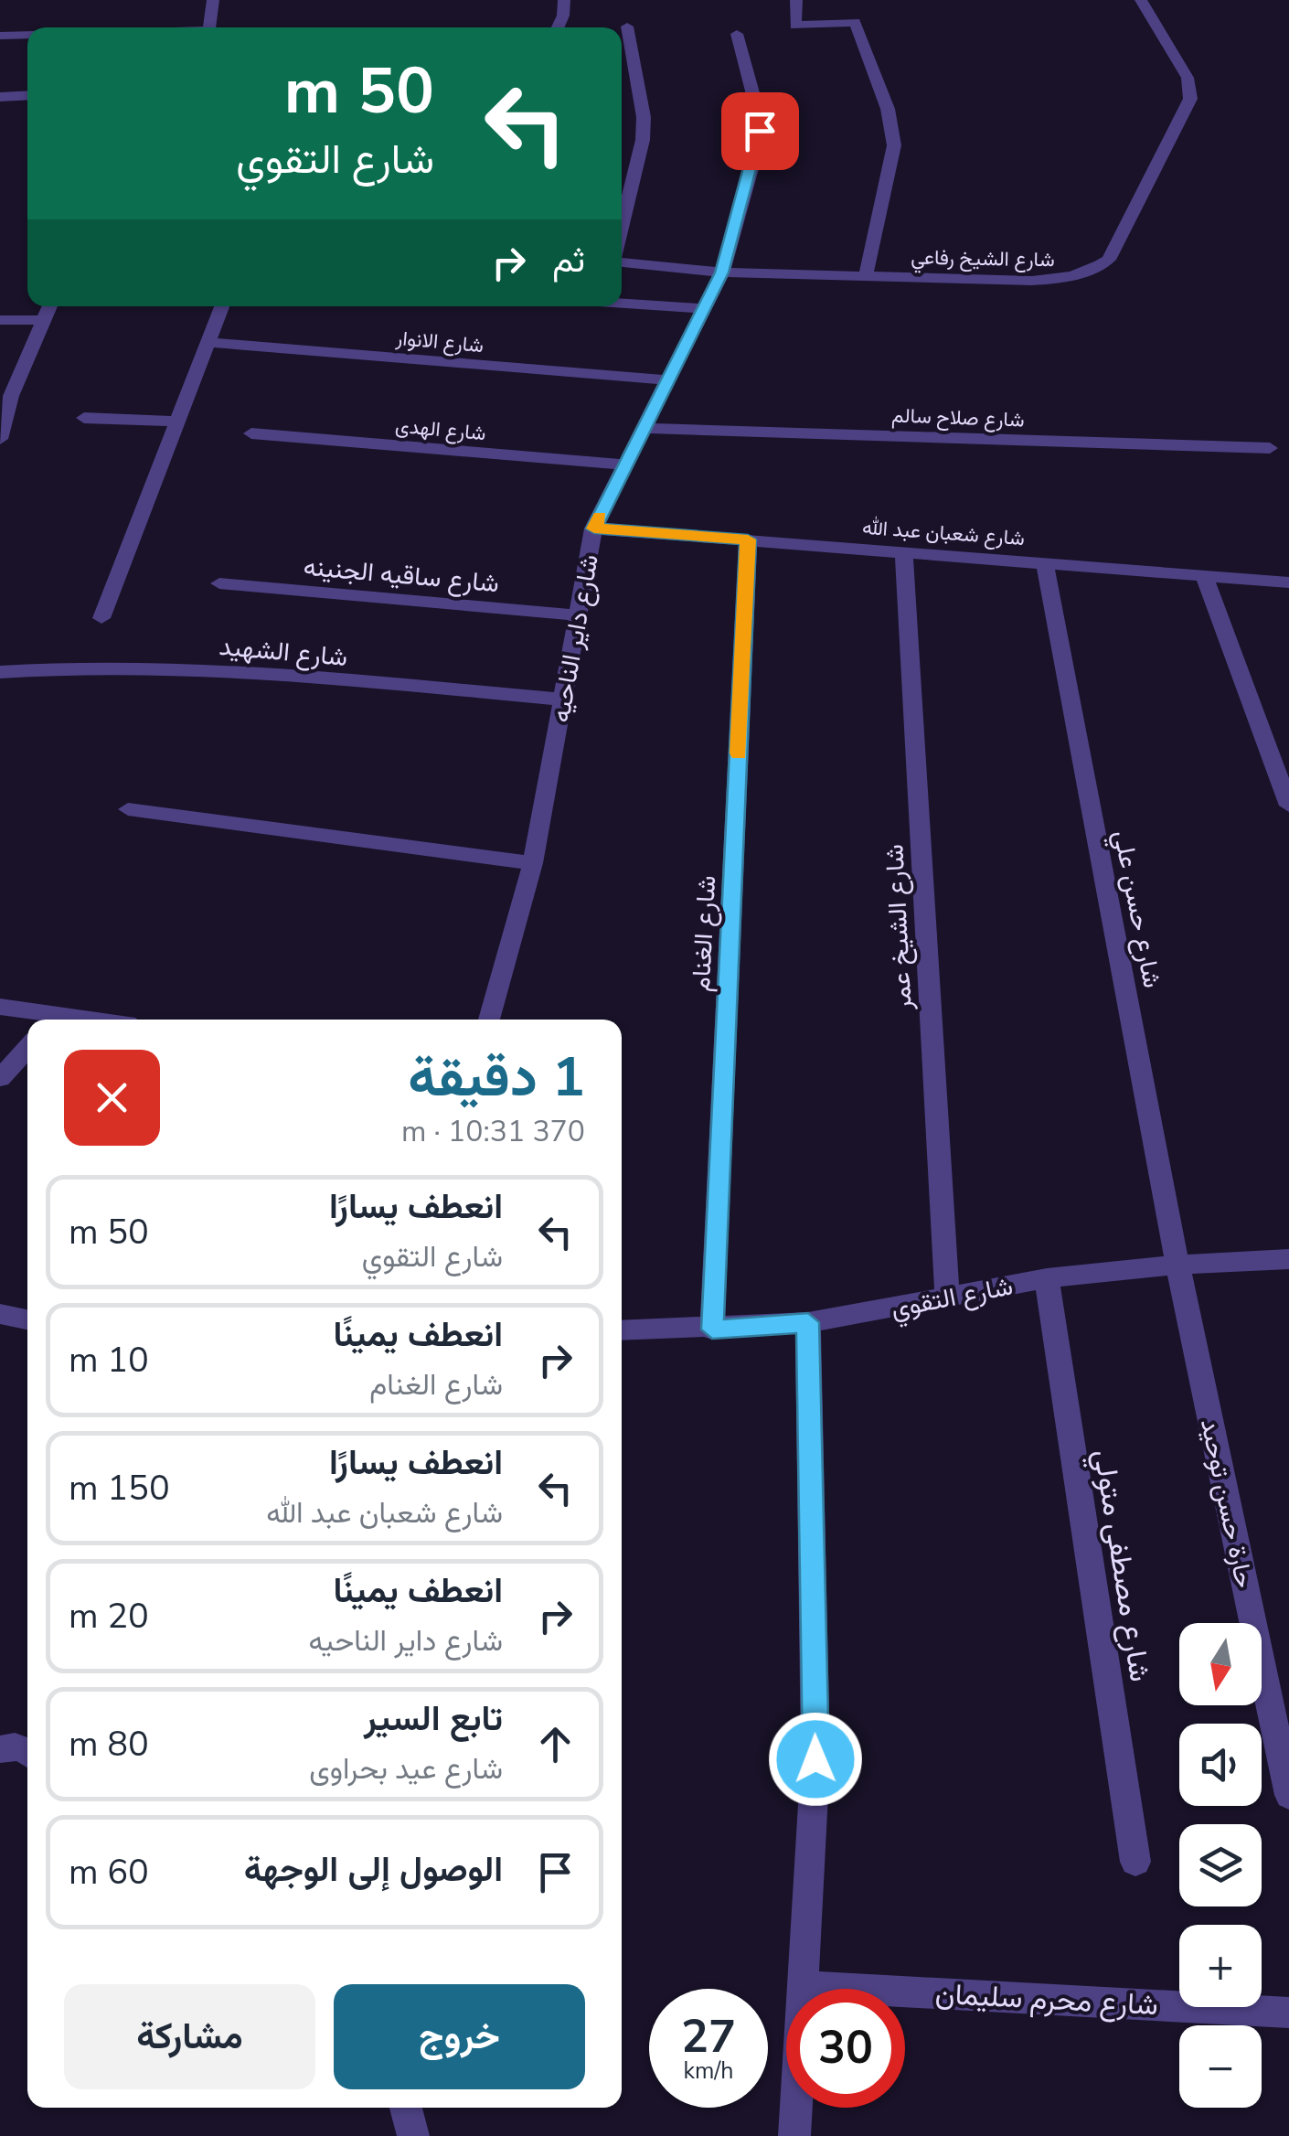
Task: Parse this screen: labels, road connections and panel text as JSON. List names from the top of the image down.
{
  "streets": {
    "street": [
      "شارع الشيخ رفاعي",
      "شارع الانوار",
      "شارع صلاح سالم",
      "شارع الهدى",
      "شارع شعبان عبد الله",
      "شارع ساقيه الجنينه",
      "شارع داير الناحيه",
      "شارع الشهيد",
      "شارع حسن علي",
      "شارع الشيخ عمر",
      "شارع الغنام",
      "شارع التقوي",
      "حارة حسن توحيد",
      "شارع مصطفى متولي",
      "شارع محرم سليمان"
    ]
  },
  "crossings": [
    ["شارع الشيخ رفاعي", "شارع داير الناحيه"],
    ["شارع الانوار", "شارع داير الناحيه"],
    ["شارع صلاح سالم", "شارع داير الناحيه"],
    ["شارع الهدى", "شارع داير الناحيه"],
    ["شارع شعبان عبد الله", "شارع داير الناحيه"],
    ["شارع شعبان عبد الله", "شارع حسن علي"],
    ["شارع شعبان عبد الله", "شارع الشيخ عمر"],
    ["شارع شعبان عبد الله", "شارع الغنام"],
    ["شارع ساقيه الجنينه", "شارع داير الناحيه"],
    ["شارع داير الناحيه", "شارع الشهيد"],
    ["شارع حسن علي", "شارع التقوي"],
    ["شارع حسن علي", "حارة حسن توحيد"],
    ["شارع الشيخ عمر", "شارع التقوي"],
    ["شارع الغنام", "شارع التقوي"],
    ["شارع التقوي", "حارة حسن توحيد"],
    ["شارع التقوي", "شارع مصطفى متولي"]
  ],
  "north": "bottom",
  "page": {
    "turn": ["50 m", "شارع التقوي"],
    "then": "ثم",
    "heading": ["1 دقيقة", "370 m · 10:31"],
    "list": [
      {
        "name": "انعطف يسارًا",
        "note": "شارع التقوي",
        "value": "50 m"
      },
      {
        "name": "انعطف يمينًا",
        "note": "شارع الغنام",
        "value": "10 m"
      },
      {
        "name": "انعطف يسارًا",
        "note": "شارع شعبان عبد الله",
        "value": "150 m"
      },
      {
        "name": "انعطف يمينًا",
        "note": "شارع داير الناحيه",
        "value": "20 m"
      },
      {
        "name": "تابع السير",
        "note": "شارع عيد بحراوى",
        "value": "80 m"
      },
      {
        "name": "الوصول إلى الوجهة",
        "value": "60 m"
      }
    ],
    "map_buttons": ["+", "−"],
    "buttons": ["خروج", "مشاركة"],
    "speed": "27 km/h",
    "limit": "30"
  }
}
